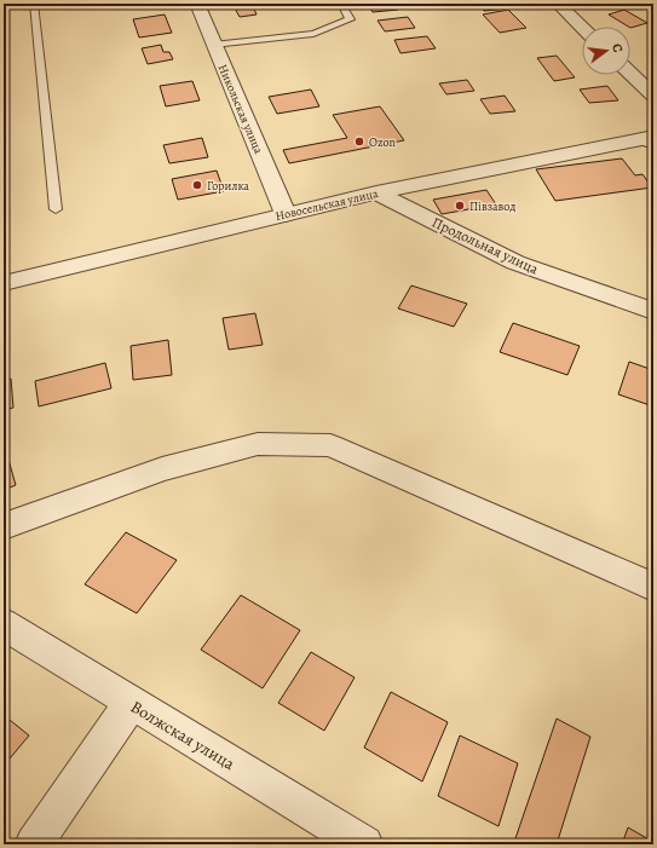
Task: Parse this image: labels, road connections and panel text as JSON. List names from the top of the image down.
{
  "streets": {
    "street": [
      "Никольская улица",
      "Новосельская улица",
      "Продольная улица",
      "Волжская улица"
    ]
  },
  "crossings": [
    ["Никольская улица", "Новосельская улица"],
    ["Новосельская улица", "Продольная улица"]
  ],
  "places": ["Ozon", "Горилка", "Пiвзавод"],
  "north": "right"
}
